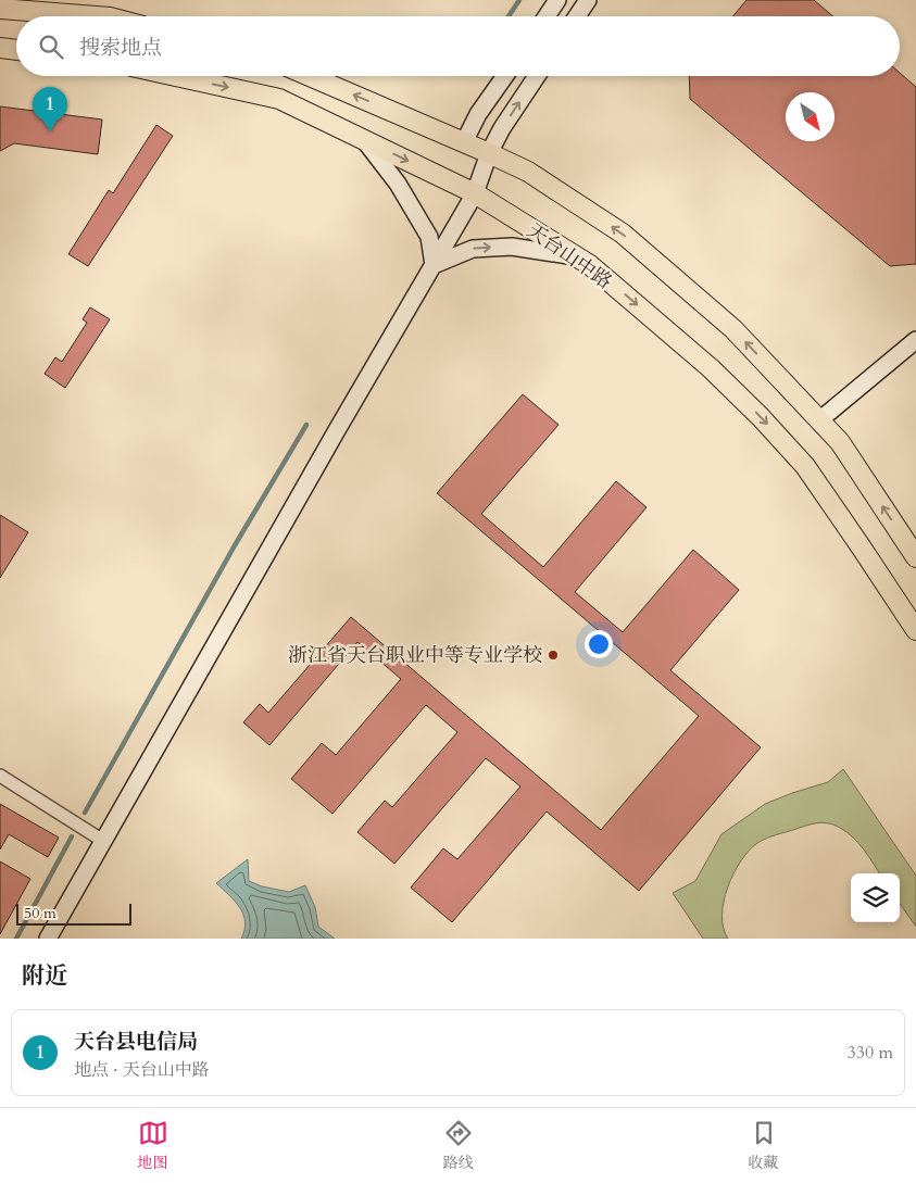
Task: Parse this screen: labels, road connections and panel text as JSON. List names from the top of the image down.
{
  "streets": {
    "main road": ["天台山中路"]
  },
  "places": ["浙江省天台职业中等专业学校"],
  "scale_bar": "50 m",
  "north": "bottom right",
  "page": {
    "search": "搜索地点",
    "pins": "1",
    "scale": "50 m",
    "heading": "附近",
    "list": [
      {
        "mark": "1",
        "name": "天台县电信局",
        "note": "地点 · 天台山中路",
        "value": "330 m"
      }
    ],
    "nav": ["地图", "路线", "收藏"]
  }
}
